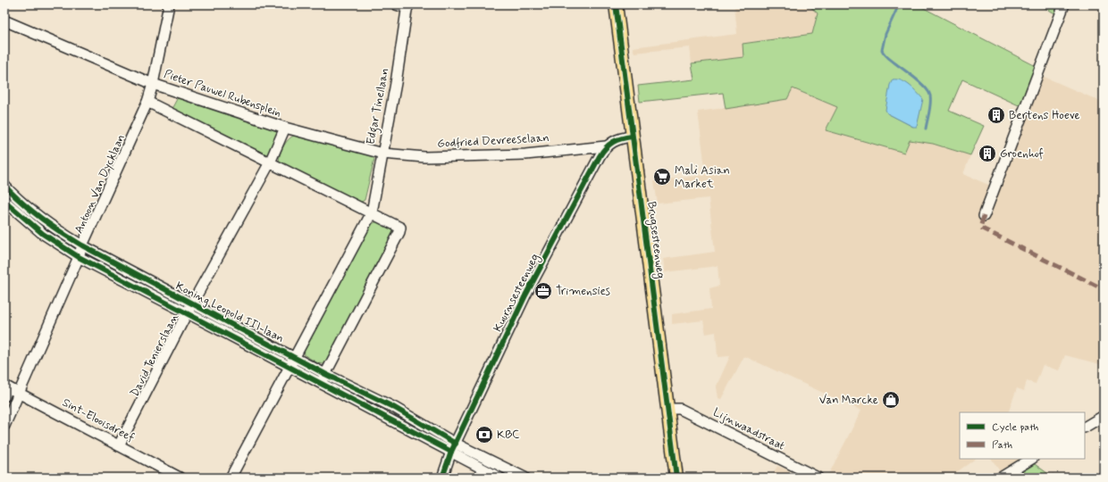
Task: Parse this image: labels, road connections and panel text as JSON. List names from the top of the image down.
{
  "streets": {
    "main road": ["Brugsesteenweg"],
    "street": [
      "Pieter Pauwel Rubensplein",
      "Edgar Tinellaan",
      "Godfried Devreeselaan",
      "Antoon Van Dycklaan",
      "Kuurnsesteenweg",
      "Koning Leopold III-laan",
      "David Tenierslaan",
      "Sint-Elooisdreef",
      "Lijnwaadstraat"
    ]
  },
  "crossings": [
    ["Pieter Pauwel Rubensplein", "Edgar Tinellaan"],
    ["Pieter Pauwel Rubensplein", "Godfried Devreeselaan"],
    ["Pieter Pauwel Rubensplein", "Antoon Van Dycklaan"],
    ["Pieter Pauwel Rubensplein", "David Tenierslaan"],
    ["Edgar Tinellaan", "Godfried Devreeselaan"],
    ["Edgar Tinellaan", "Koning Leopold III-laan"],
    ["Godfried Devreeselaan", "Kuurnsesteenweg"],
    ["Antoon Van Dycklaan", "Koning Leopold III-laan"],
    ["Antoon Van Dycklaan", "Sint-Elooisdreef"],
    ["Brugsesteenweg", "Lijnwaadstraat"],
    ["Kuurnsesteenweg", "Koning Leopold III-laan"],
    ["Koning Leopold III-laan", "David Tenierslaan"],
    ["David Tenierslaan", "Sint-Elooisdreef"]
  ],
  "places": {
    "building": ["Bertens Hoeve", "Groenhof"],
    "supermarket": ["Mali Asian Market"],
    "office": ["Trimensies"],
    "shop": ["Van Marcke"],
    "bank": ["KBC"]
  },
  "legend": ["Cycle path", "Path"]
}
